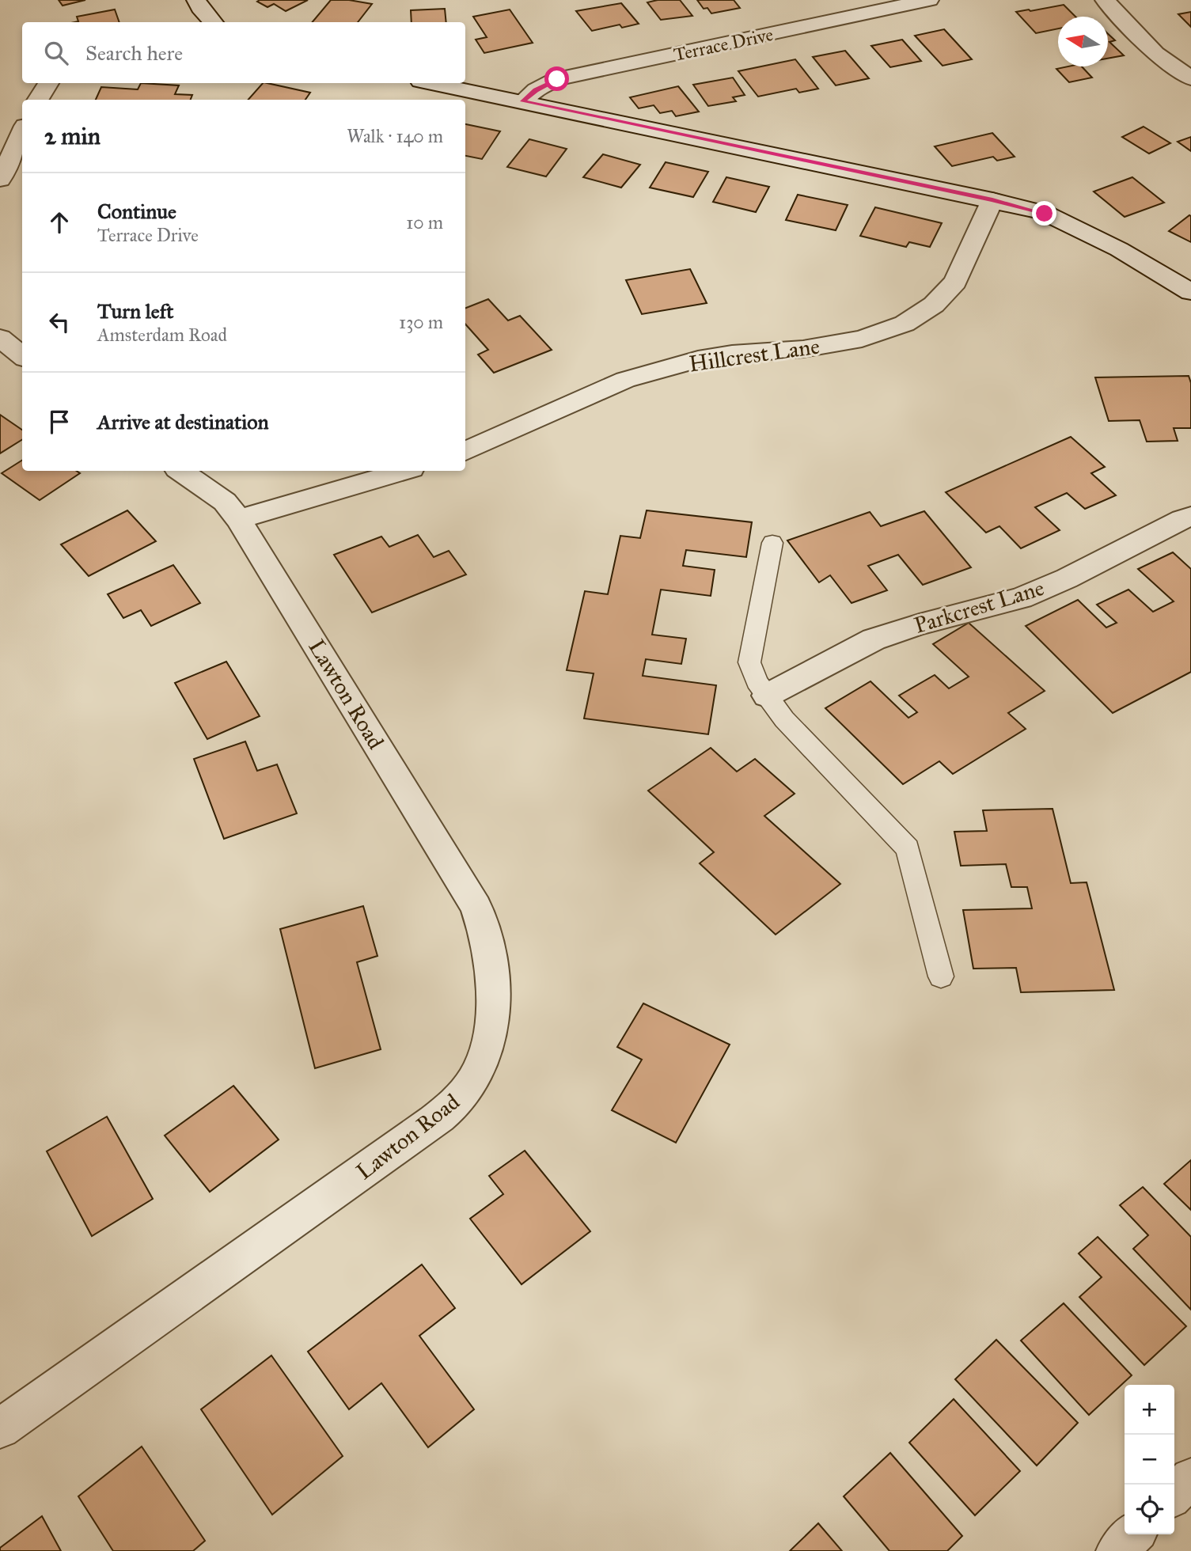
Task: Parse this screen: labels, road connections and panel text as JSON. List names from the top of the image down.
{
  "streets": {
    "street": [
      "Terrace Drive",
      "Hillcrest Lane",
      "Parkcrest Lane",
      "Lawton Road"
    ]
  },
  "north": "left",
  "page": {
    "search": "Search here",
    "heading": ["2 min", "Walk · 140 m"],
    "list": [
      ["Continue", "Terrace Drive", "10 m"],
      ["Turn left", "Amsterdam Road", "130 m"],
      "Arrive at destination"
    ],
    "map_buttons": ["+", "−"]
  }
}
